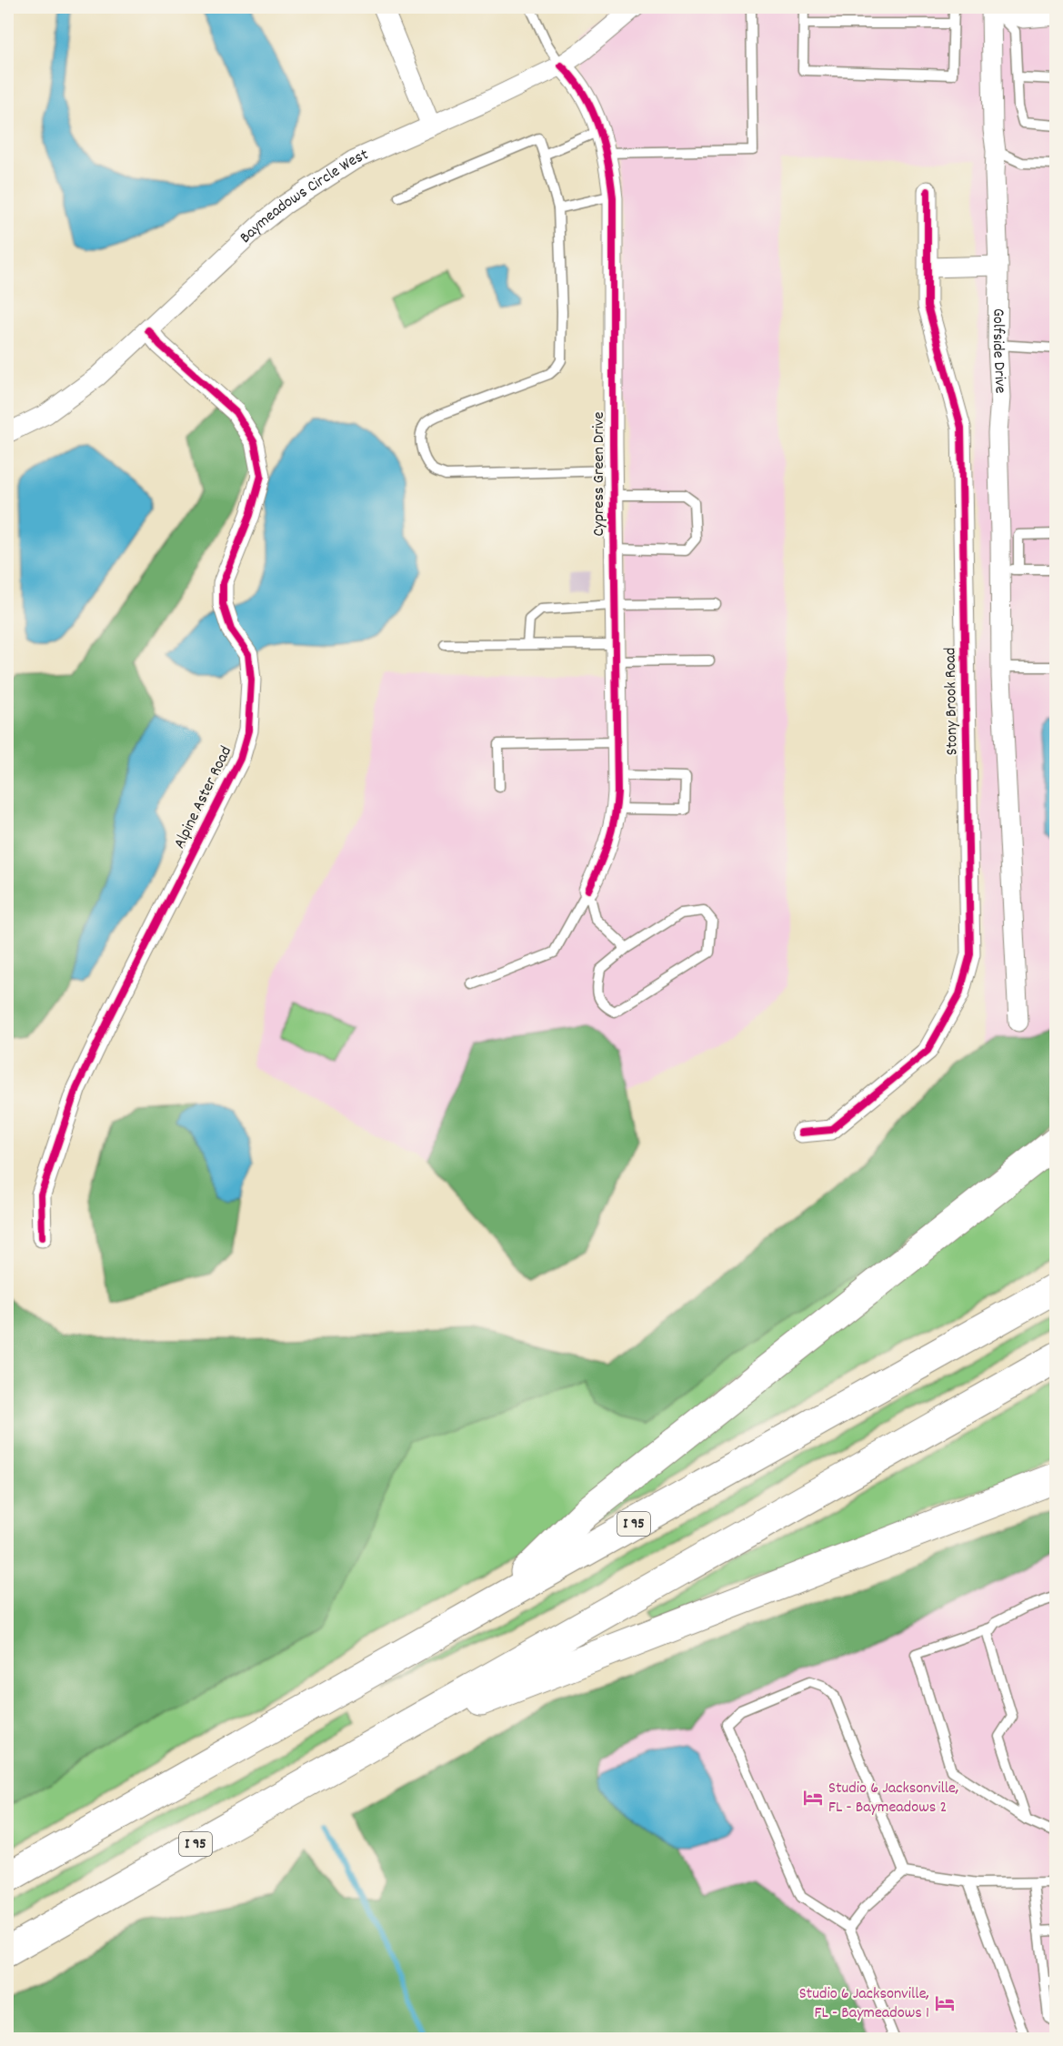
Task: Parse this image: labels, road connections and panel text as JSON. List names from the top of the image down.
{
  "streets": {
    "highway": ["I 95"],
    "street": [
      "Baymeadows Circle West",
      "Golfside Drive",
      "Cypress Green Drive",
      "Stony Brook Road",
      "Alpine Aster Road"
    ]
  },
  "crossings": [
    ["Baymeadows Circle West", "Cypress Green Drive"],
    ["Baymeadows Circle West", "Alpine Aster Road"]
  ],
  "places": {
    "hotel": ["Studio 6 Jacksonville, FL - Baymeadows 2", "Studio 6 Jacksonville, FL - Baymeadows 1"]
  }
}
